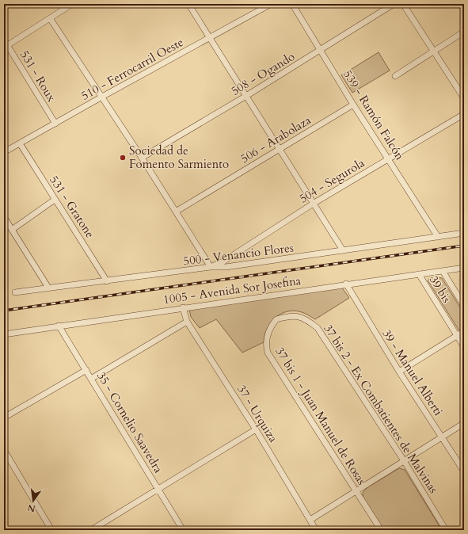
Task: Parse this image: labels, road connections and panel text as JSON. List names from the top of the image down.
{
  "streets": {
    "street": [
      "510 - Ferrocarril Oeste",
      "508 - Ogando",
      "531 - Roux",
      "539 - Ramón Falcón",
      "506 - Arabolaza",
      "504 - Segurola",
      "531 - Gratone",
      "500 - Venancio Flores",
      "39 bis",
      "1005 - Avenida Sor Josefina",
      "39 - Manuel Alberti",
      "37 bis 2 - Ex Combatientes de Malvinas",
      "37 - Urquiza",
      "37 bis 1 - Juan Manuel de Rosas",
      "35 - Cornelio Saavedra"
    ]
  },
  "crossings": [
    ["510 - Ferrocarril Oeste", "531 - Roux"],
    ["510 - Ferrocarril Oeste", "531 - Gratone"],
    ["508 - Ogando", "539 - Ramón Falcón"],
    ["539 - Ramón Falcón", "506 - Arabolaza"],
    ["539 - Ramón Falcón", "504 - Segurola"],
    ["539 - Ramón Falcón", "500 - Venancio Flores"],
    ["504 - Segurola", "500 - Venancio Flores"],
    ["531 - Gratone", "500 - Venancio Flores"],
    ["39 bis", "1005 - Avenida Sor Josefina"],
    ["1005 - Avenida Sor Josefina", "39 - Manuel Alberti"],
    ["1005 - Avenida Sor Josefina", "37 - Urquiza"],
    ["1005 - Avenida Sor Josefina", "35 - Cornelio Saavedra"],
    ["37 bis 2 - Ex Combatientes de Malvinas", "37 bis 1 - Juan Manuel de Rosas"]
  ],
  "places": ["Sociedad de Fomento Sarmiento"],
  "north": "bottom"
}
